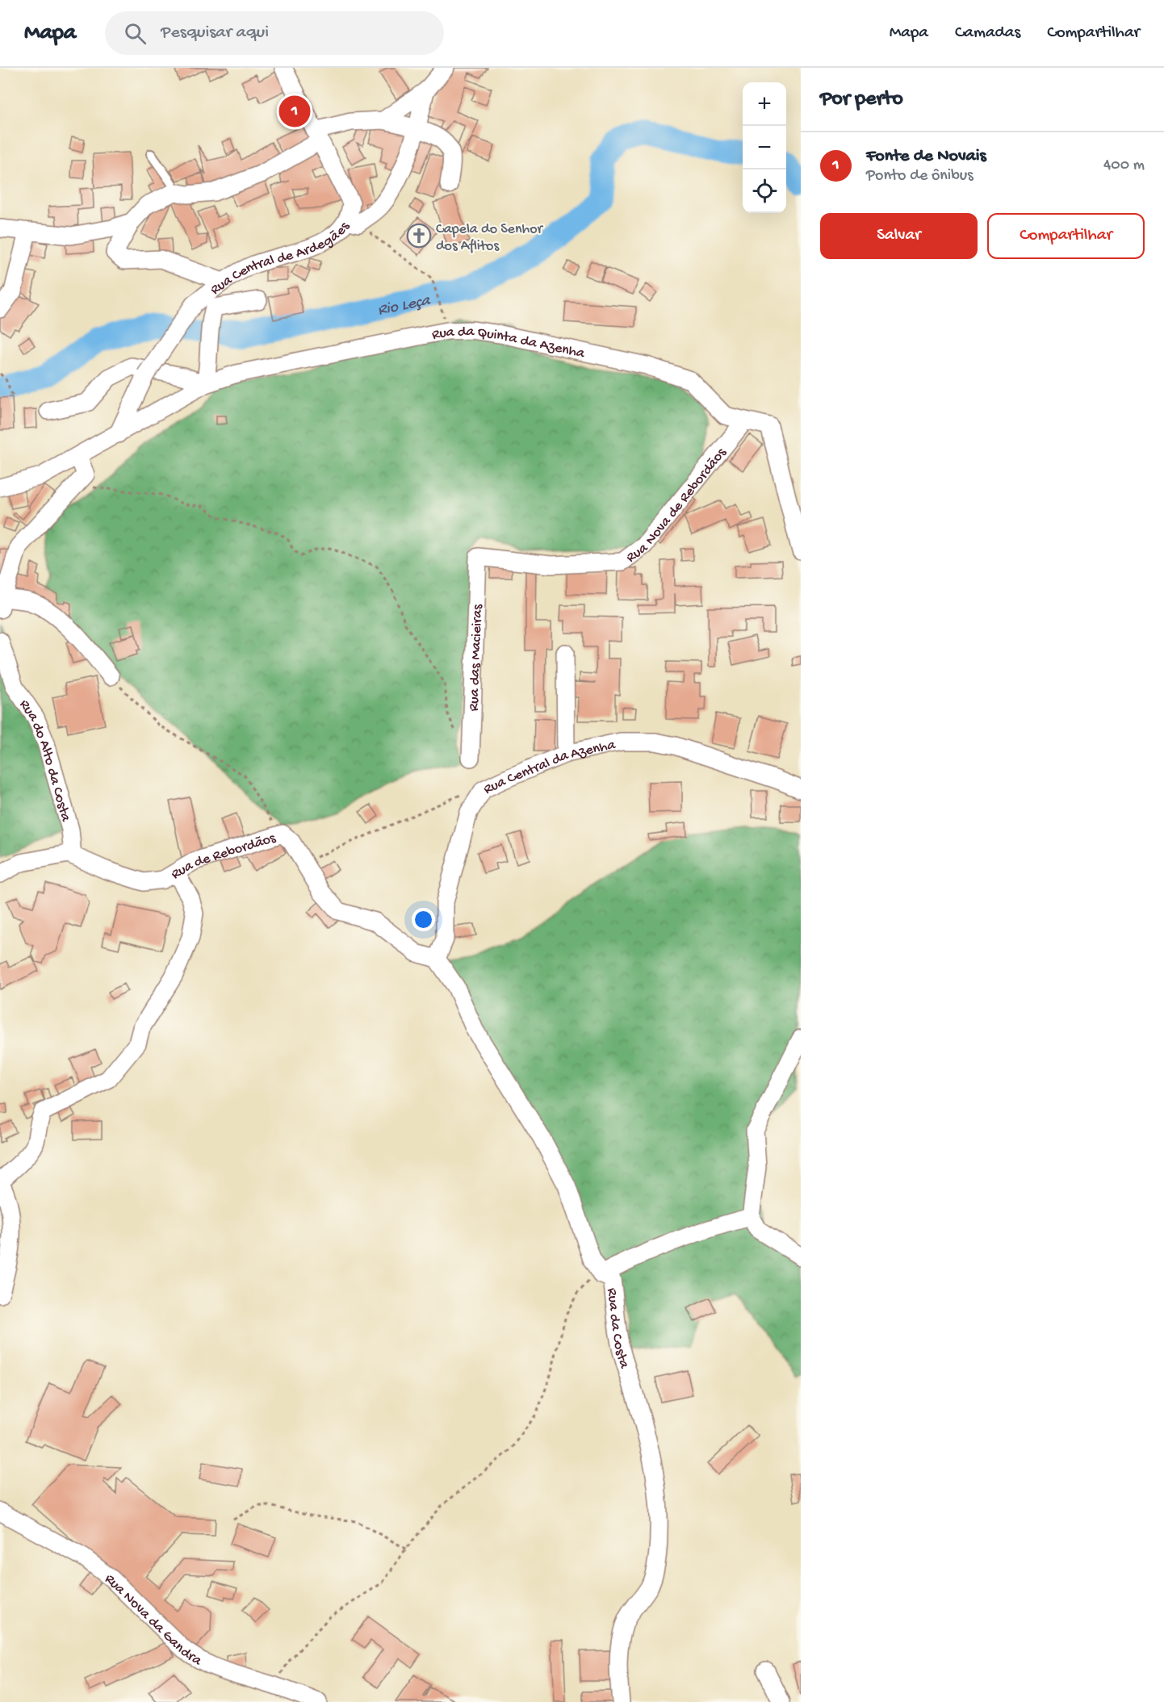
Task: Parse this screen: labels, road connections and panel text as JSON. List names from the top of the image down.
{
  "streets": {
    "street": [
      "Rua Central de Ardegães",
      "Rua da Quinta da Azenha",
      "Rua Nova de Rebordãos",
      "Rua das Macieiras",
      "Rua do Alto da Costa",
      "Rua Central da Azenha",
      "Rua de Rebordãos",
      "Rua da Costa",
      "Rua Nova da Gandra"
    ]
  },
  "crossings": [
    ["Rua Central de Ardegães", "Rua da Quinta da Azenha"],
    ["Rua da Quinta da Azenha", "Rua Nova de Rebordãos"],
    ["Rua Nova de Rebordãos", "Rua das Macieiras"],
    ["Rua do Alto da Costa", "Rua de Rebordãos"]
  ],
  "water": ["Rio Leça"],
  "places": {
    "church": ["Capela do Senhor dos Aflitos"]
  },
  "page": {
    "header": "Mapa",
    "search": "Pesquisar aqui",
    "nav": ["Mapa", "Camadas", "Compartilhar"],
    "heading": "Por perto",
    "map_buttons": ["+", "−"],
    "pins": "1",
    "list": [
      {
        "mark": "1",
        "name": "Fonte de Novais",
        "note": "Ponto de ônibus",
        "value": "400 m"
      }
    ],
    "buttons": ["Salvar", "Compartilhar"]
  }
}
